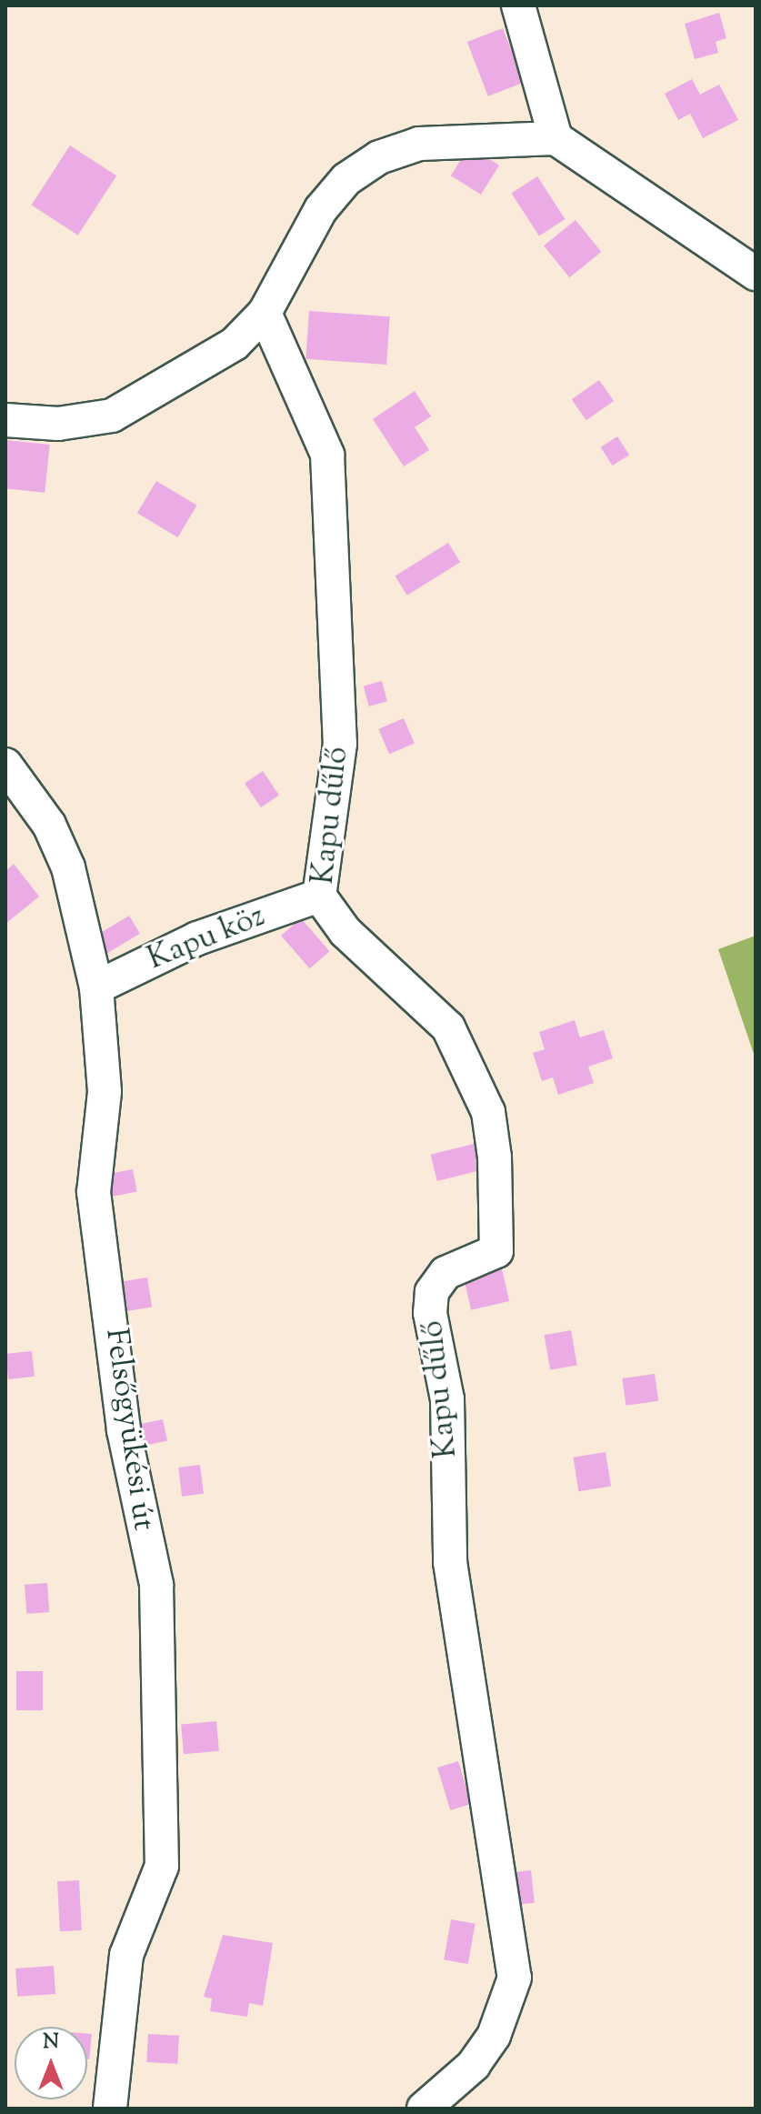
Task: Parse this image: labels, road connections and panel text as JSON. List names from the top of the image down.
{
  "streets": {
    "street": ["Kapu dűlő", "Kapu köz", "Felsőgyükési út"]
  },
  "crossings": [
    ["Kapu dűlő", "Kapu köz"],
    ["Kapu köz", "Felsőgyükési út"]
  ],
  "north": "top"
}
